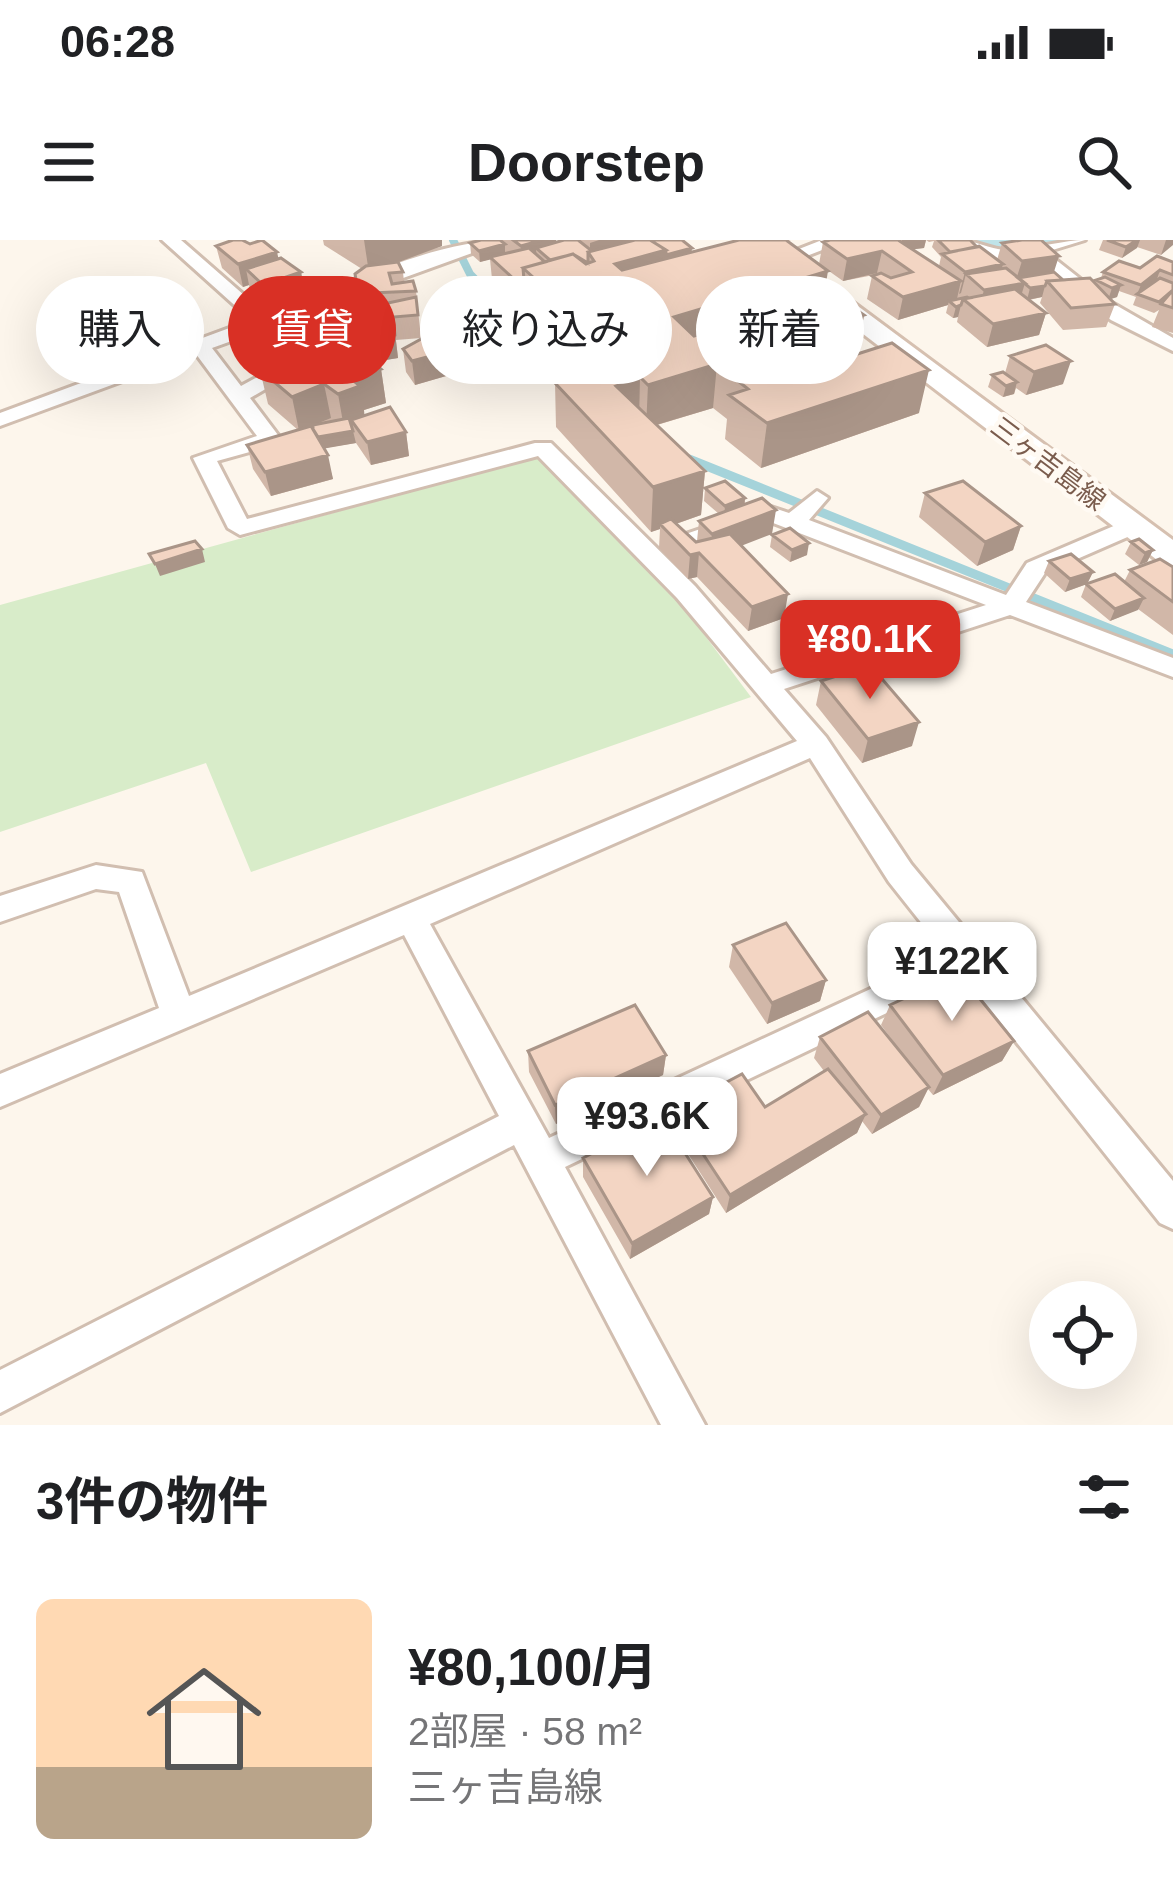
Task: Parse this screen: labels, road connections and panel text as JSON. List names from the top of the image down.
{
  "streets": {
    "main road": ["三ヶ吉島線"]
  },
  "page": {
    "status": "06:28",
    "header": "Doorstep",
    "chip": [
      "購入",
      "賃貸",
      "絞り込み",
      "新着"
    ],
    "price": ["¥80.1K", "¥122K", "¥93.6K"],
    "heading": "3件の物件",
    "list": [
      {
        "name": "¥80,100/月",
        "note": "2部屋 · 58 m² · 三ヶ吉島線"
      }
    ]
  }
}
